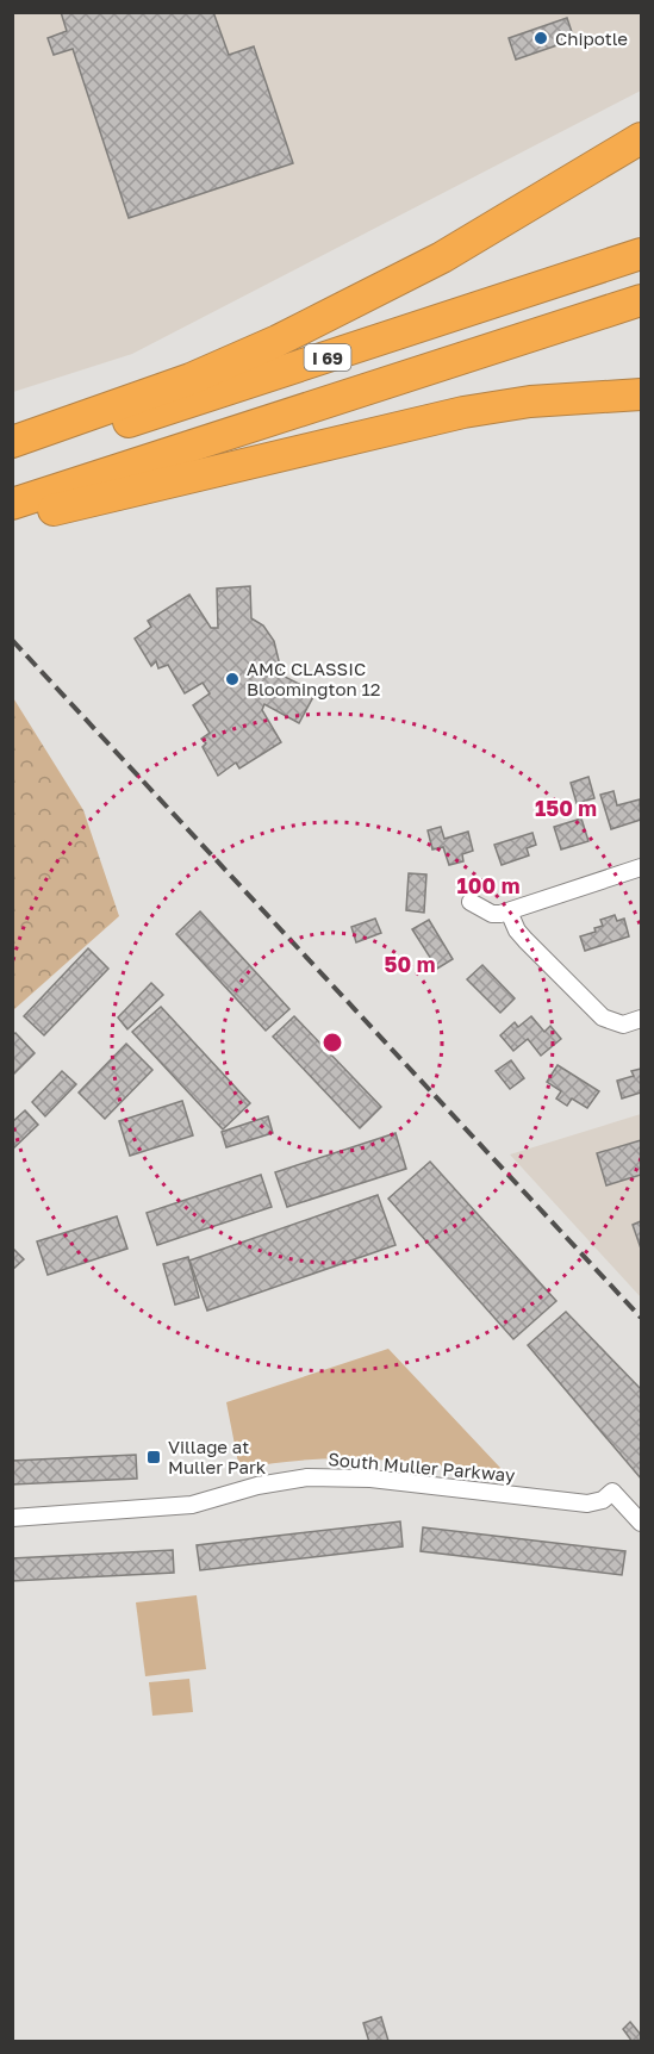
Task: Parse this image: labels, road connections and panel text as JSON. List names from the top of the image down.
{
  "streets": {
    "highway": ["I 69"],
    "street": ["South Muller Parkway"]
  },
  "places": {
    "other": ["Chipotle", "AMC CLASSIC Bloomington 12"],
    "transit": ["Village at Muller Park"]
  },
  "rings": ["150 m", "100 m", "50 m"]
}
